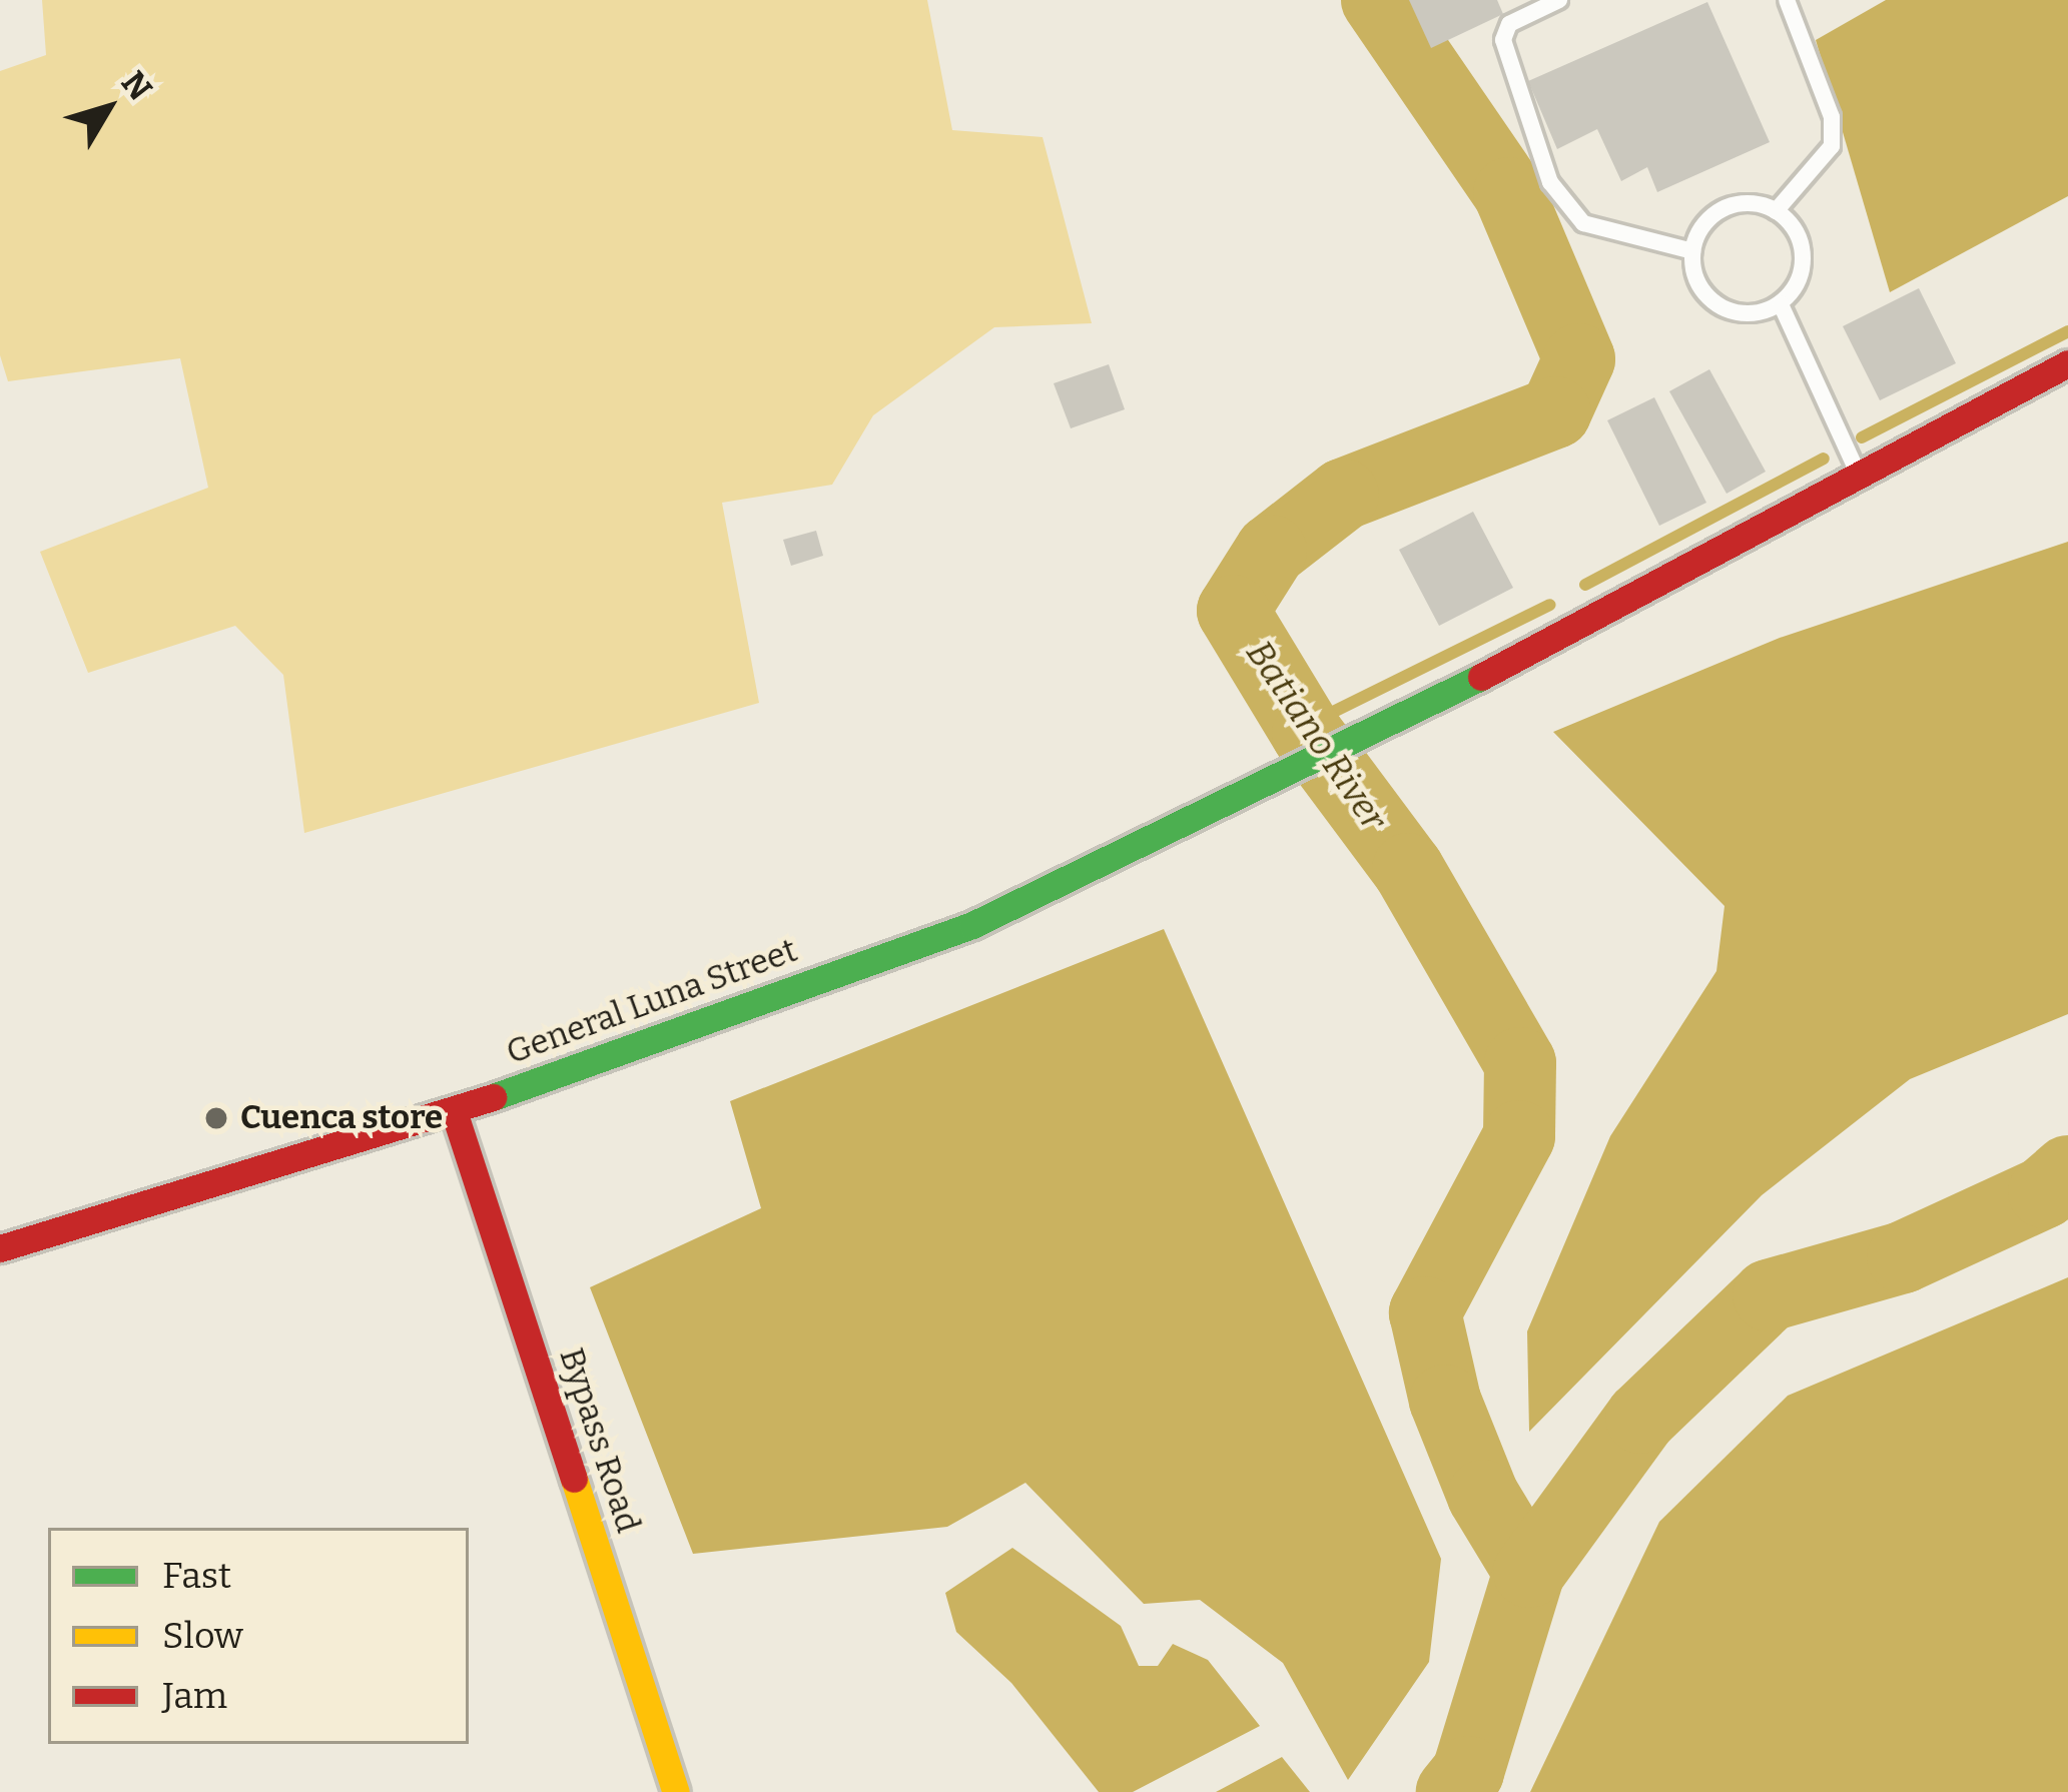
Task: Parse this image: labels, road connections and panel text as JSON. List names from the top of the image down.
{
  "streets": {
    "main road": ["General Luna Street", "Bypass Road"]
  },
  "crossings": [
    ["General Luna Street", "Bypass Road"]
  ],
  "water": ["Batiano River"],
  "places": ["Cuenca store"],
  "legend": ["Fast", "Slow", "Jam"],
  "north": "top right"
}
